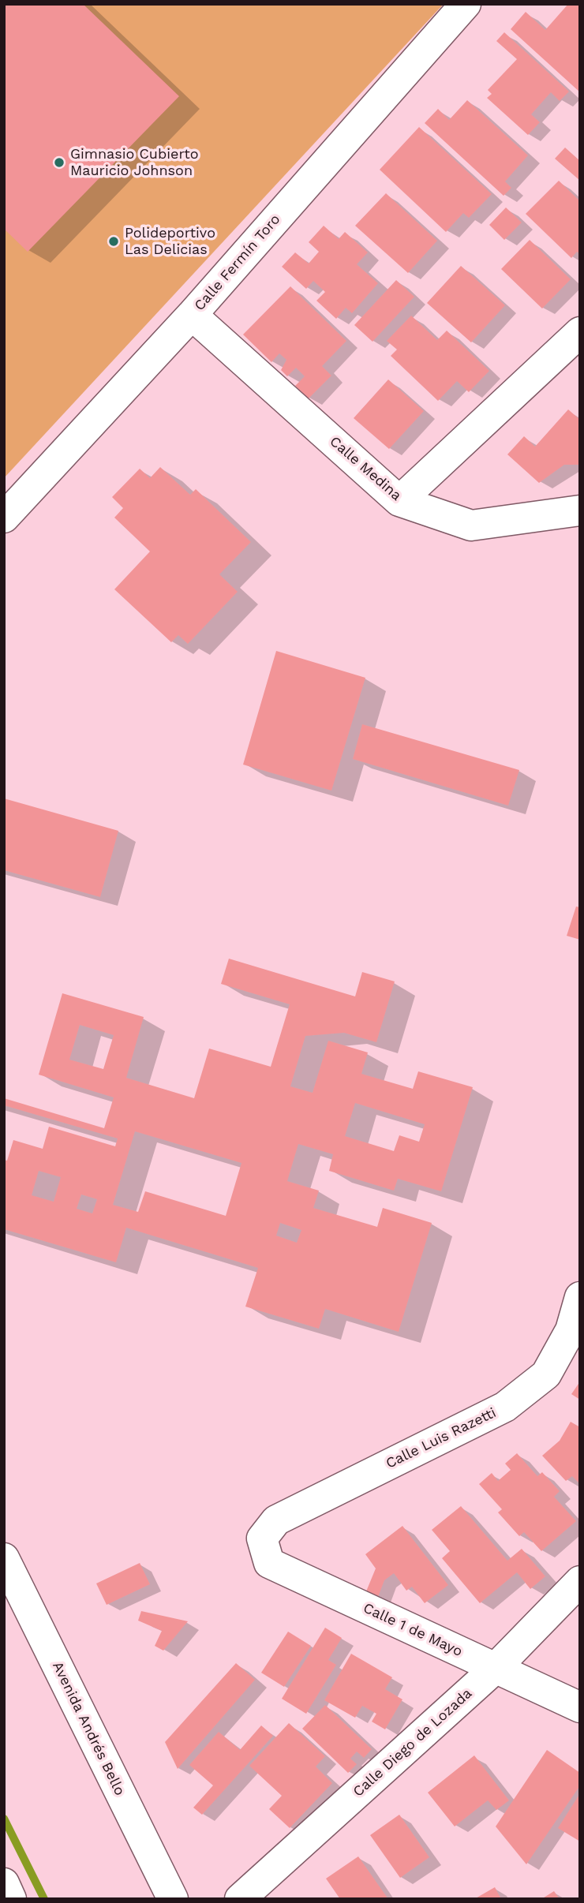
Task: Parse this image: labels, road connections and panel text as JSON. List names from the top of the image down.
{
  "streets": {
    "street": [
      "Calle Fermín Toro",
      "Calle Medina",
      "Calle Luis Razetti",
      "Calle 1 de Mayo",
      "Avenida Andrés Bello",
      "Calle Diego de Lozada"
    ]
  },
  "crossings": [
    ["Calle Fermín Toro", "Calle Medina"],
    ["Calle Luis Razetti", "Calle 1 de Mayo"],
    ["Calle 1 de Mayo", "Calle Diego de Lozada"]
  ],
  "places": ["Gimnasio Cubierto Mauricio Johnson", "Polideportivo Las Delicias"]
}
